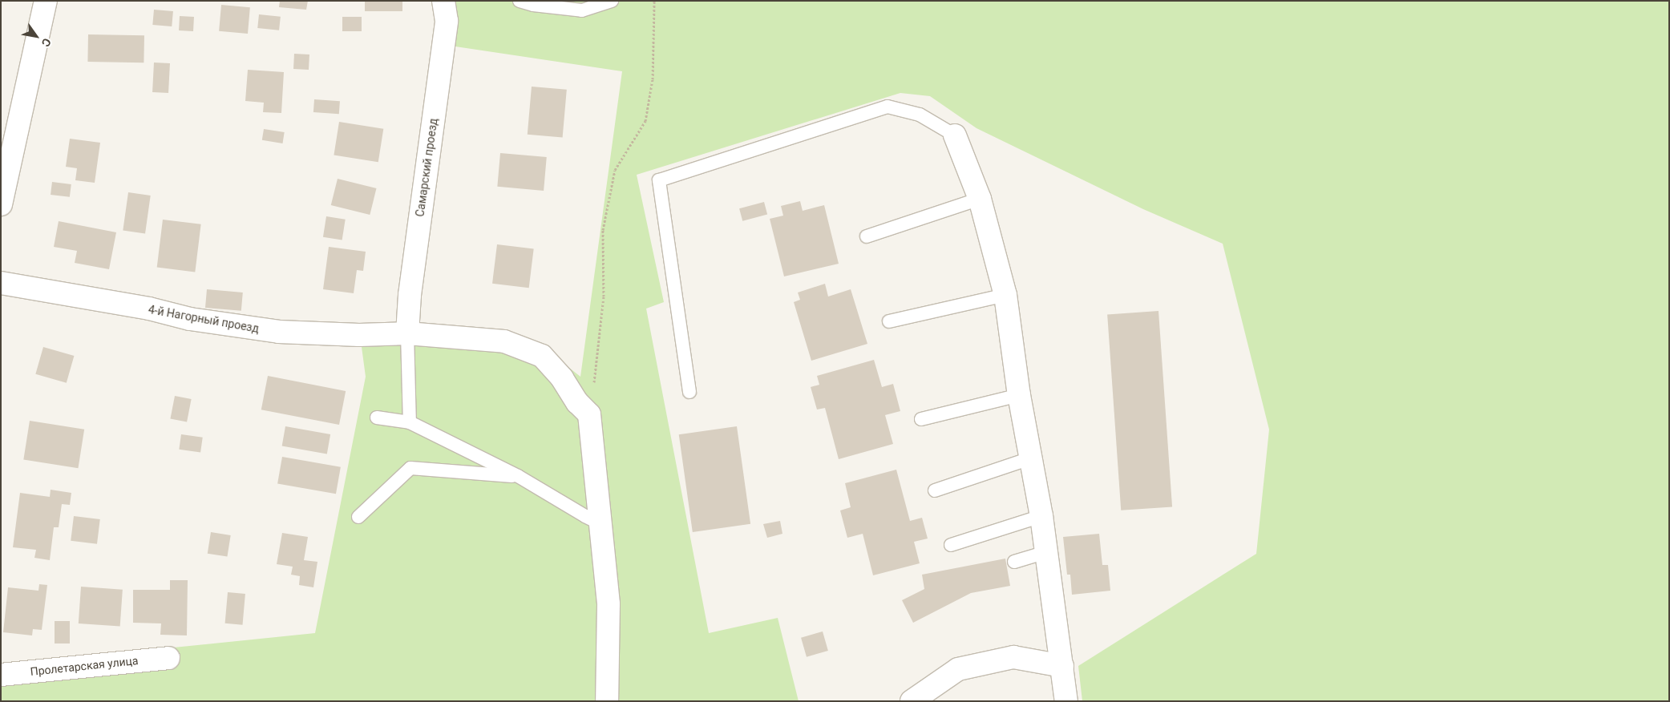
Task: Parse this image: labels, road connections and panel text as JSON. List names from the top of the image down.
{
  "streets": {
    "street": ["Самарский проезд", "4-й Нагорный проезд", "Пролетарская улица"]
  },
  "crossings": [
    ["Самарский проезд", "4-й Нагорный проезд"]
  ],
  "north": "bottom right"
}
